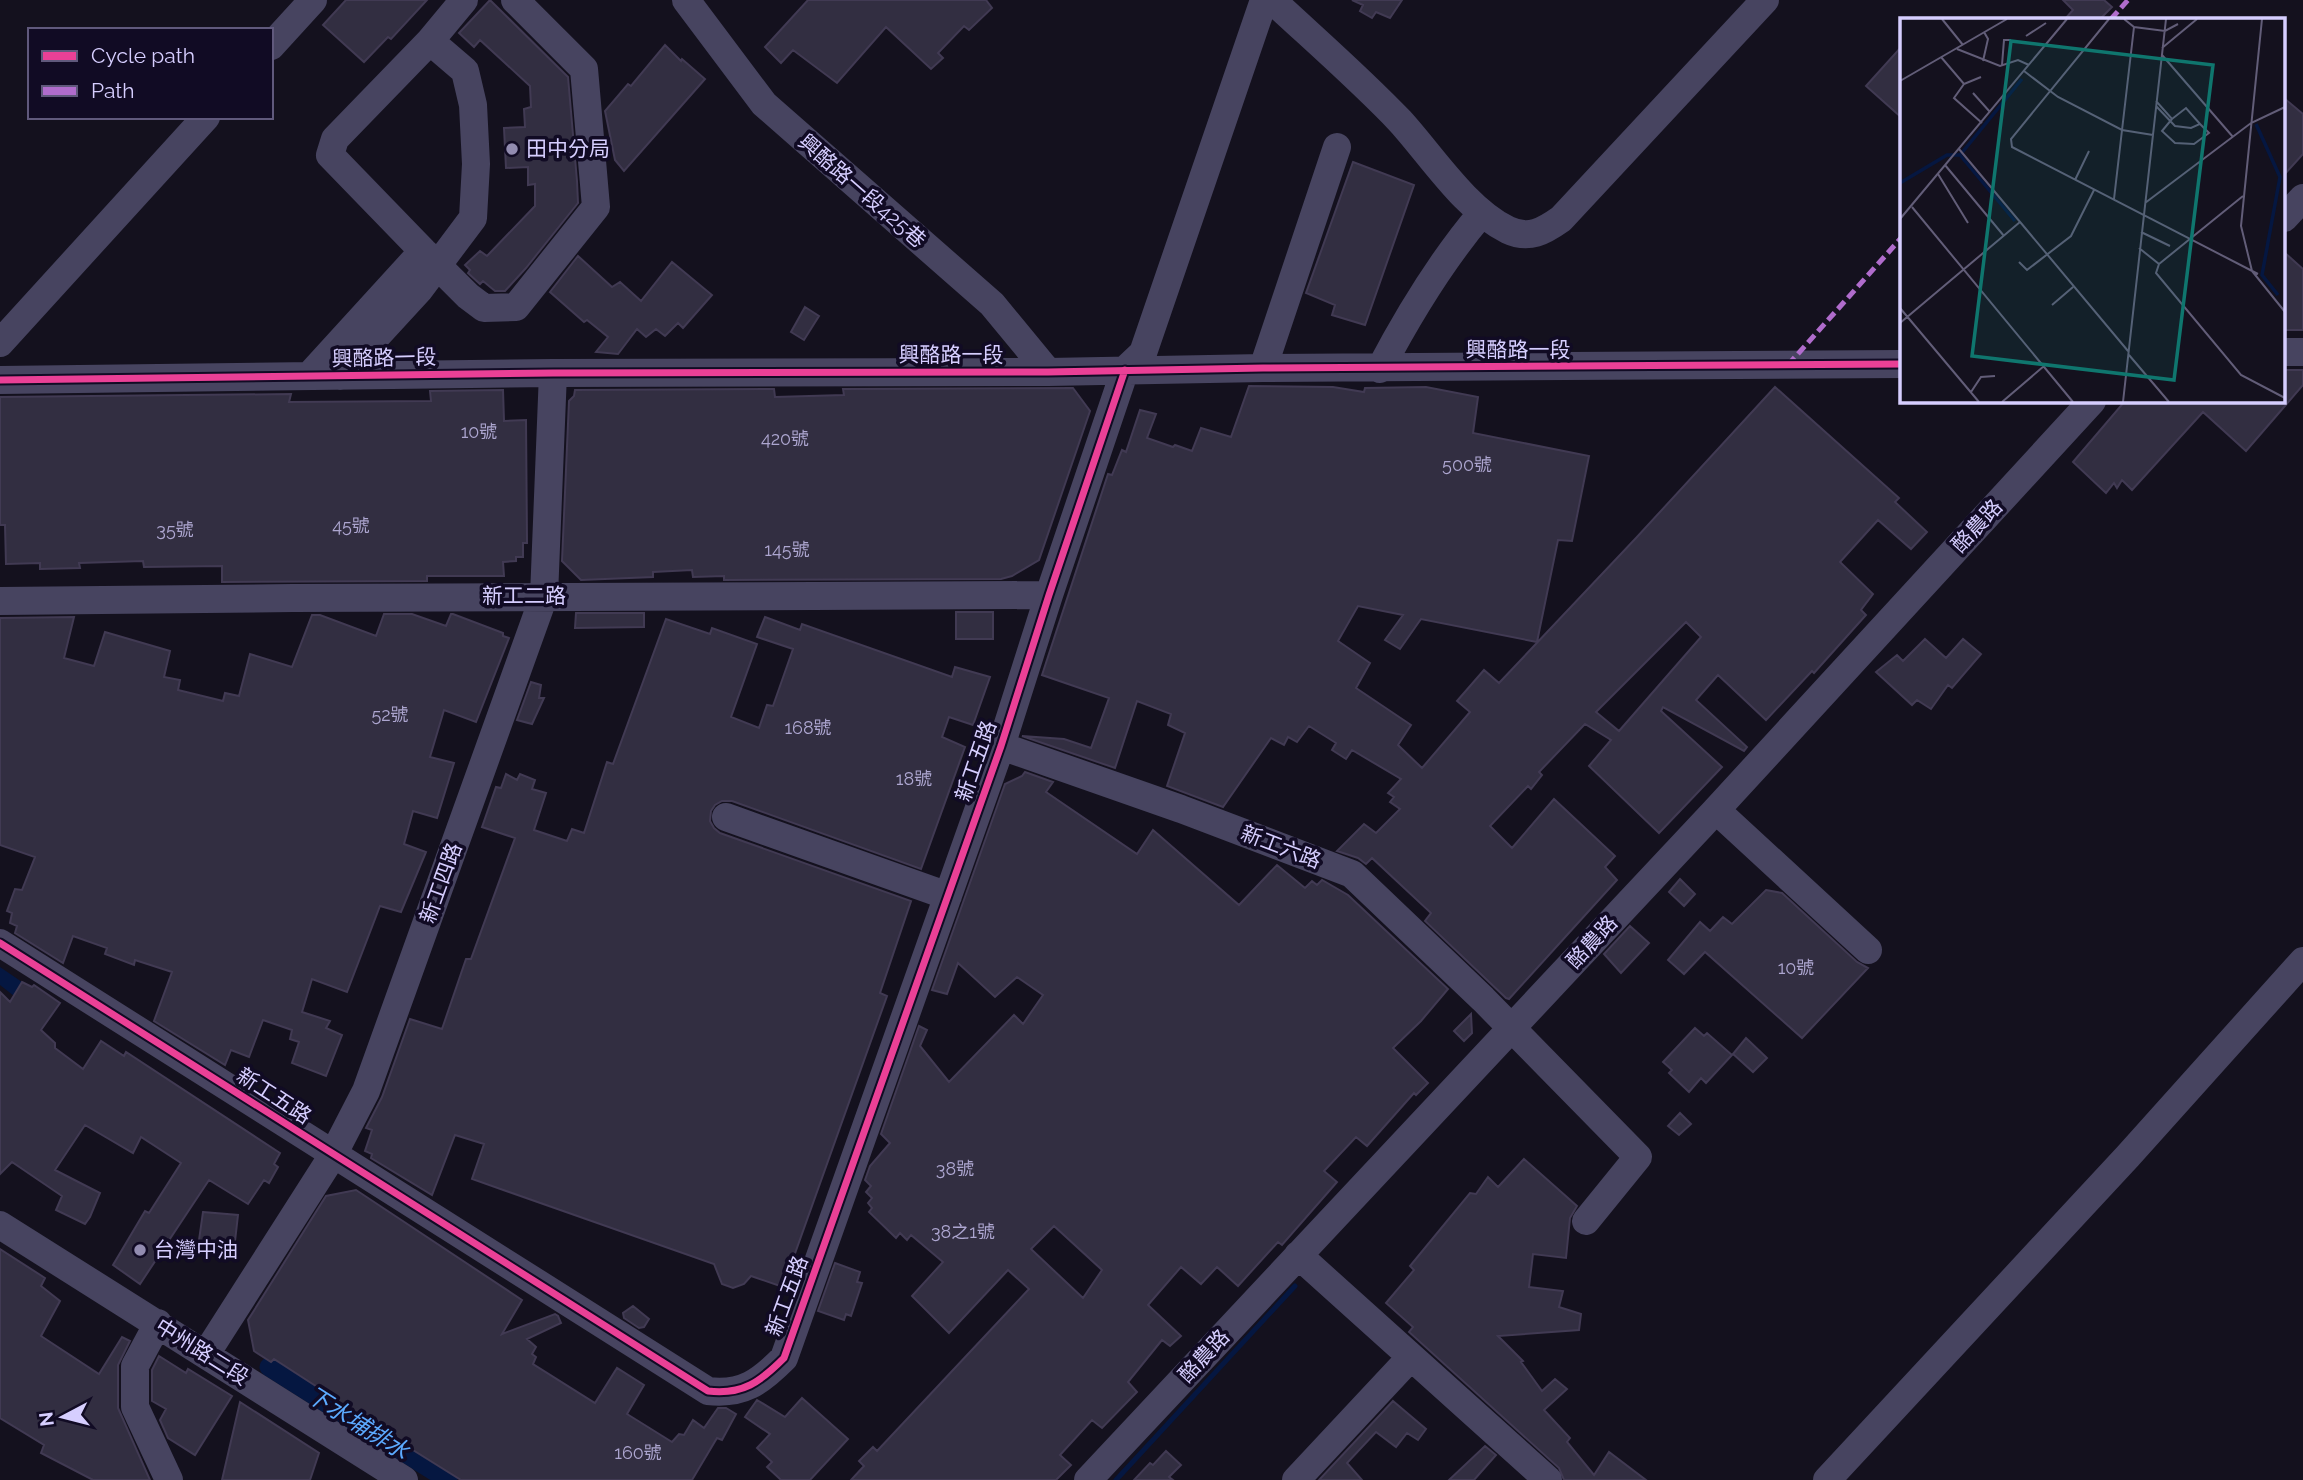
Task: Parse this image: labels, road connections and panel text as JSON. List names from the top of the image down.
{
  "streets": {
    "street": [
      "興酪路一段425巷",
      "興酪路一段",
      "酪農路",
      "新工二路",
      "新工五路",
      "新工六路",
      "新工四路",
      "中州路二段"
    ]
  },
  "crossings": [
    ["興酪路一段425巷", "興酪路一段"],
    ["興酪路一段", "新工五路"],
    ["興酪路一段", "新工四路"],
    ["酪農路", "新工六路"],
    ["新工二路", "新工五路"],
    ["新工二路", "新工四路"],
    ["新工五路", "新工六路"],
    ["新工五路", "新工四路"],
    ["新工四路", "中州路二段"]
  ],
  "water": ["下水埔排水"],
  "places": ["田中分局", "台灣中油"],
  "house_numbers": [
    "10號",
    "420號",
    "500號",
    "45號",
    "35號",
    "145號",
    "52號",
    "168號",
    "18號",
    "10號",
    "38號",
    "38之1號",
    "160號"
  ],
  "legend": ["Cycle path", "Path"],
  "north": "left"
}
